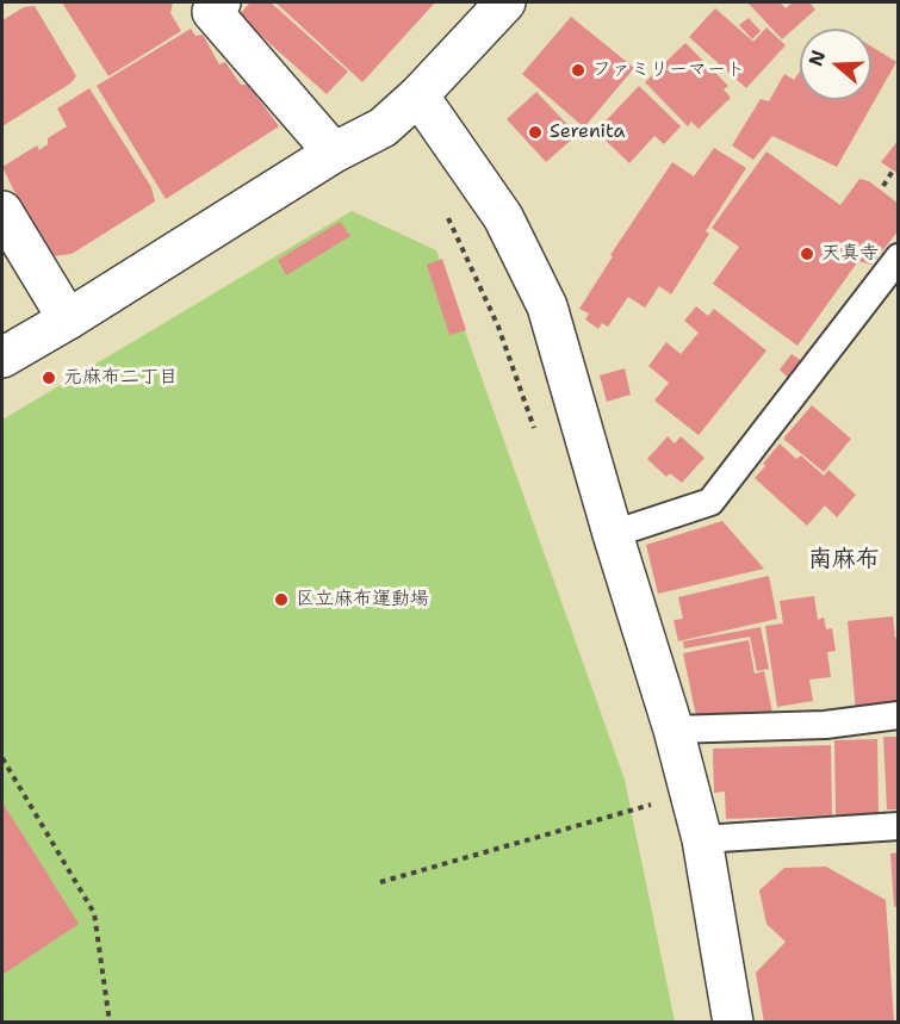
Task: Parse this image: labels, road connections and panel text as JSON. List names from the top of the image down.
{
  "districts": ["南麻布"],
  "places": [
    "ファミリーマート",
    "Serenita",
    "天真寺",
    "元麻布二丁目",
    "区立麻布運動場"
  ],
  "north": "left"
}
